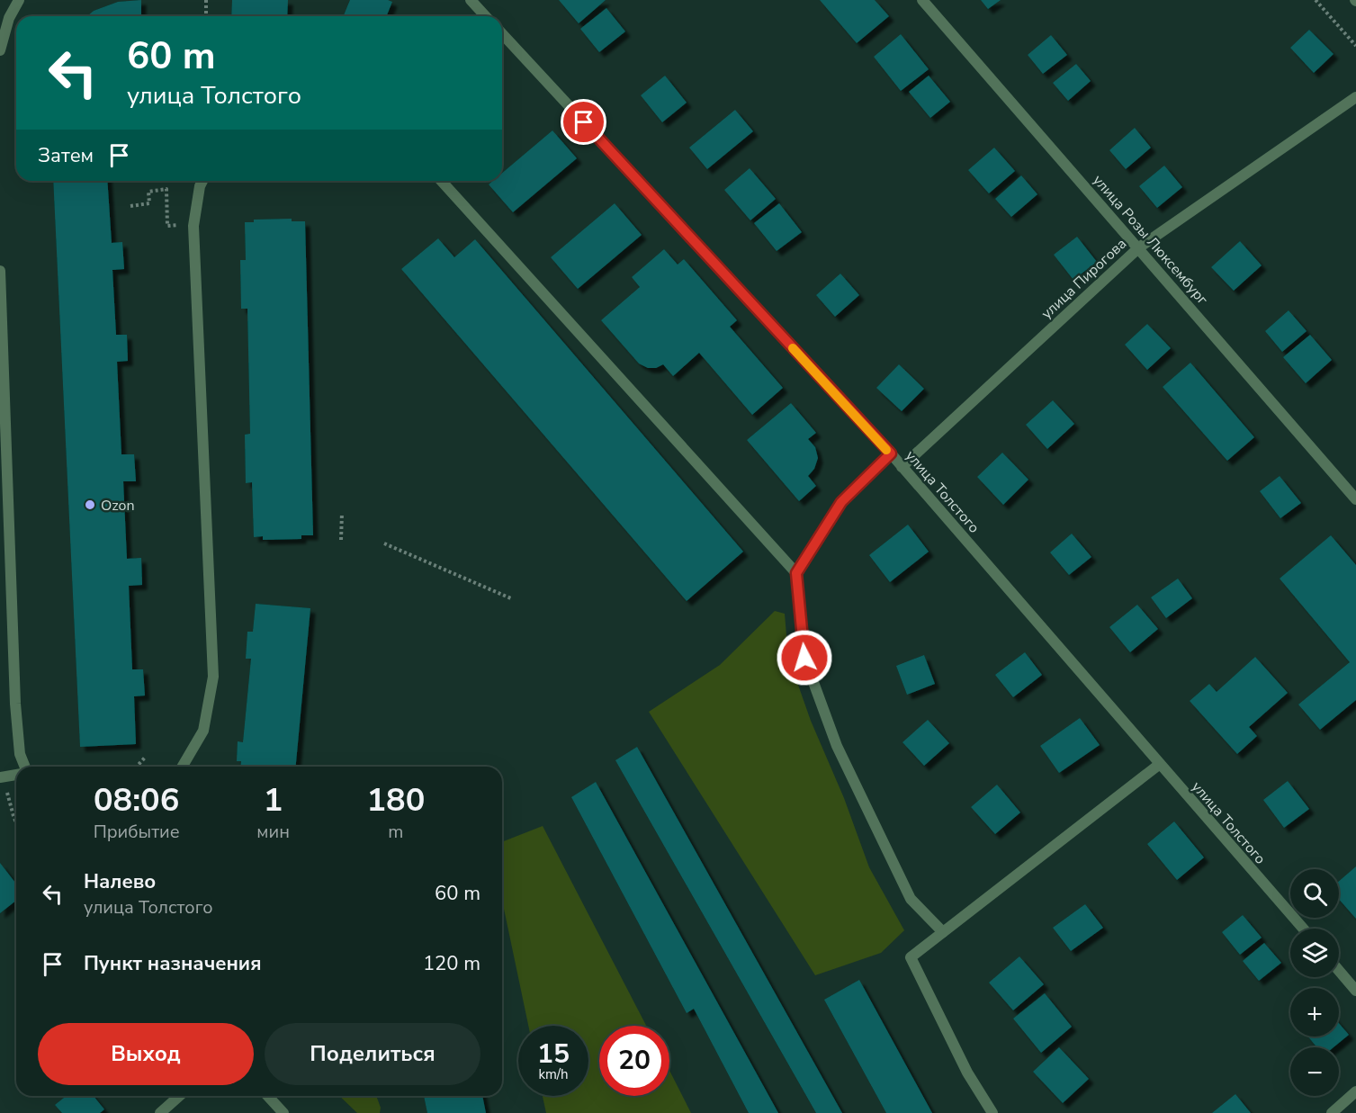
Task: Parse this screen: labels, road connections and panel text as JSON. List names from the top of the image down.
{
  "streets": {
    "street": ["улица Розы Люксембург", "улица Пирогова", "улица Толстого"]
  },
  "crossings": [
    ["улица Розы Люксембург", "улица Пирогова"],
    ["улица Пирогова", "улица Толстого"]
  ],
  "places": ["Ozon"],
  "page": {
    "turn": ["60 m", "улица Толстого"],
    "then": "Затем",
    "eta": [
      "08:06",
      "Прибытие",
      "1",
      "мин",
      "180",
      "m"
    ],
    "list": [
      {
        "name": "Налево",
        "note": "улица Толстого",
        "value": "60 m"
      },
      {
        "name": "Пункт назначения",
        "value": "120 m"
      }
    ],
    "map_buttons": ["+", "−"],
    "buttons": ["Выход", "Поделиться"],
    "speed": "15 km/h",
    "limit": "20"
  }
}
